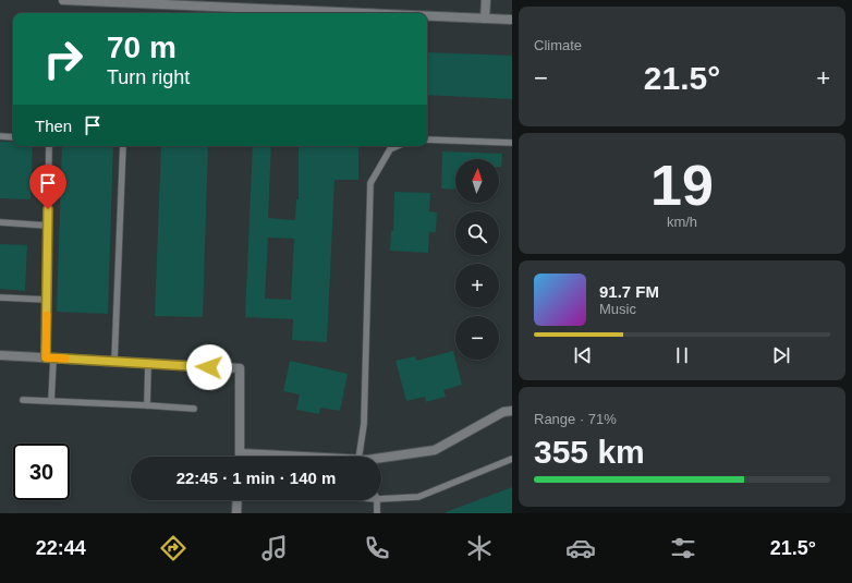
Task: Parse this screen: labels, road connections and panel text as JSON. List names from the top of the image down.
{
  "north": "top",
  "page": {
    "tile": [
      "Climate",
      ["19", "km/h"],
      ["Range · 71%", "355 km"]
    ],
    "turn": ["70 m", "Turn right"],
    "heat": ["−", "21.5°", "+"],
    "then": "Then",
    "map_buttons": ["+", "−"],
    "song": ["91.7 FM", "Music"],
    "limit": "30",
    "trip": "22:45 · 1 min · 140 m",
    "tabs": ["22:44", "21.5°"]
  }
}
